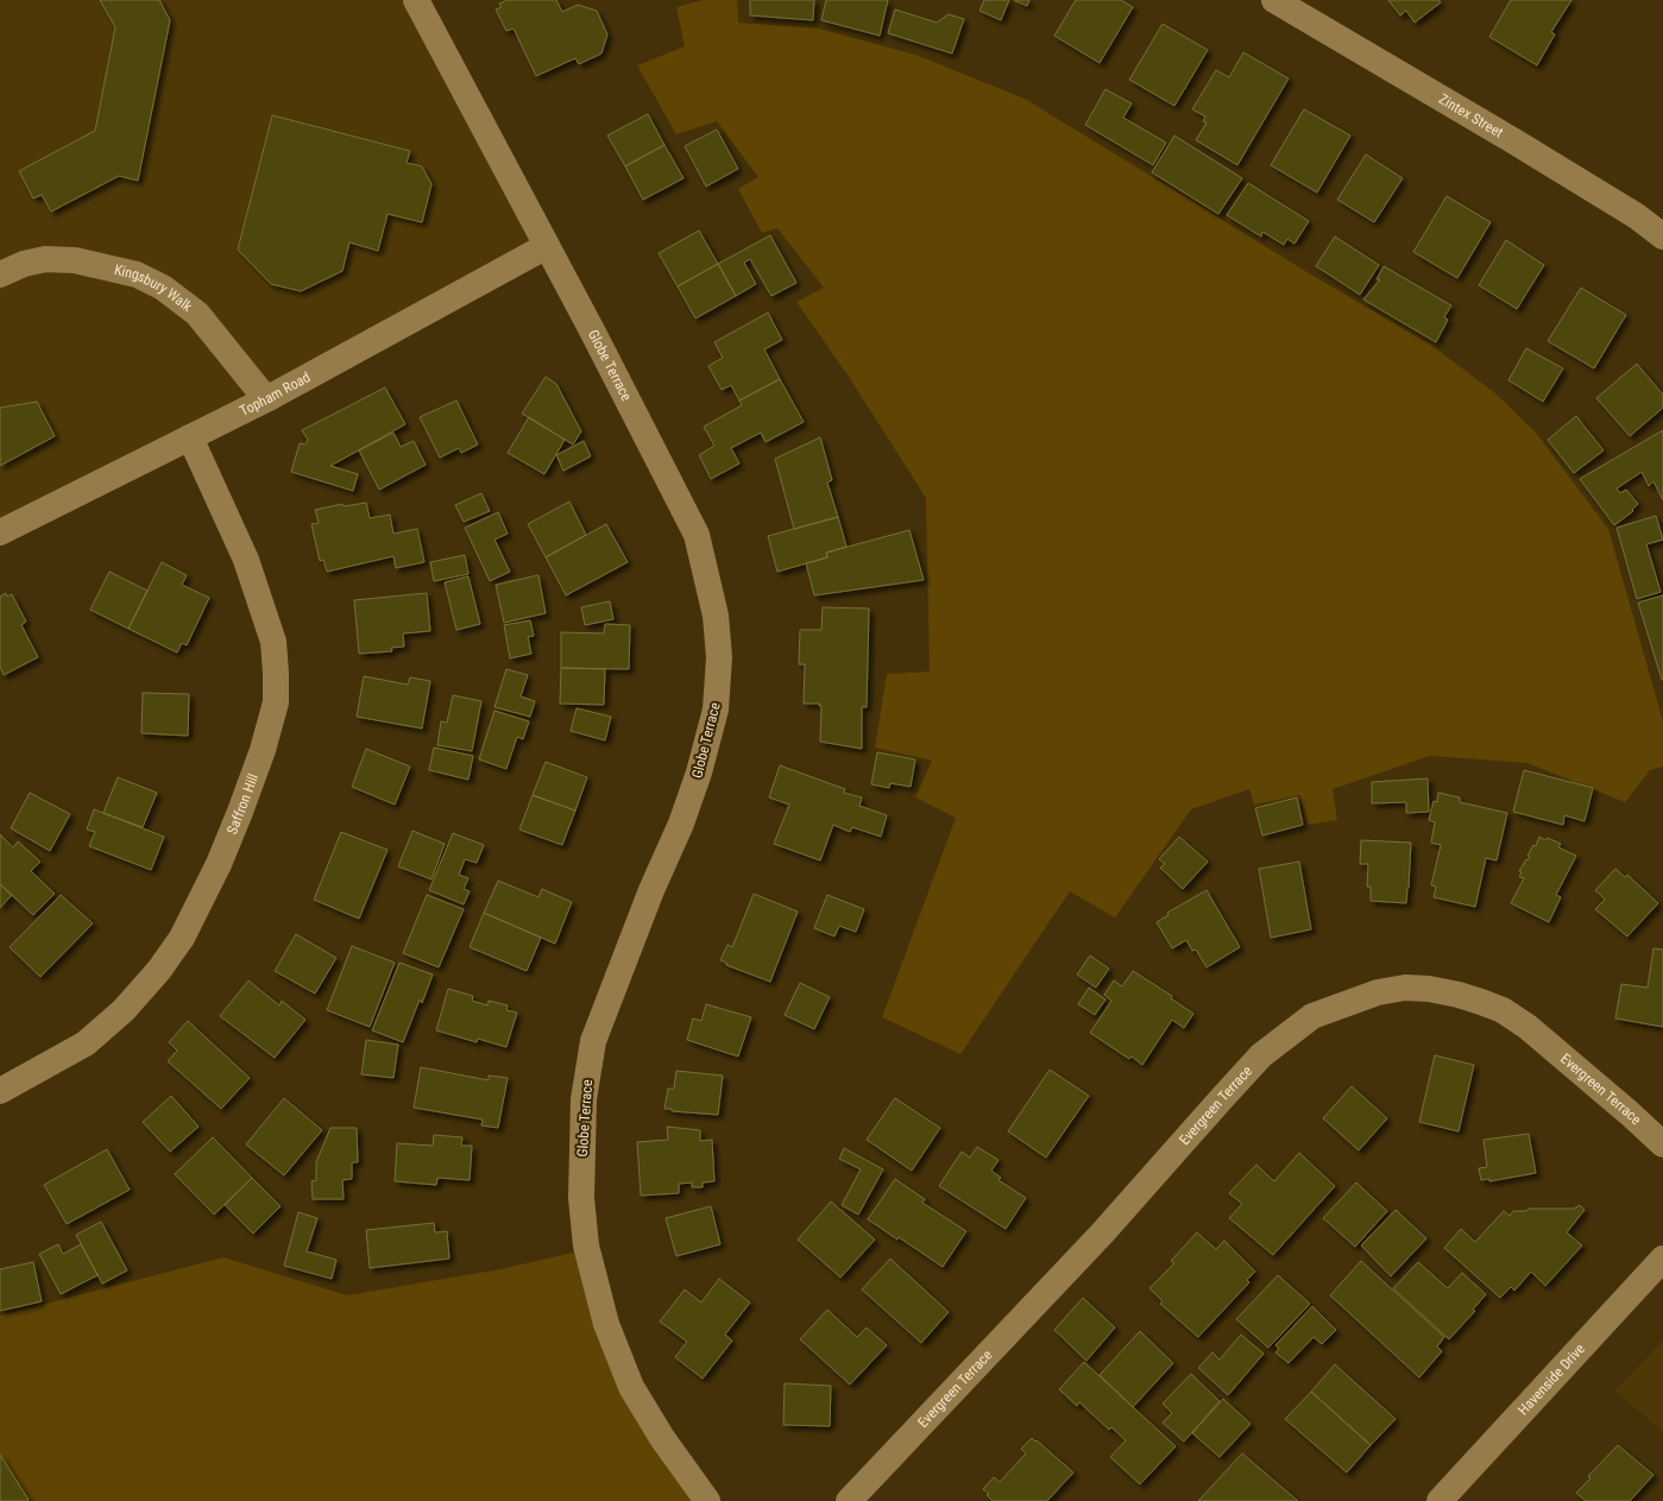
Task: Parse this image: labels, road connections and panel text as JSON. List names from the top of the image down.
{
  "streets": {
    "street": [
      "Zintex Street",
      "Kingsbury Walk",
      "Globe Terrace",
      "Topham Road",
      "Saffron Hill",
      "Evergreen Terrace",
      "Havenside Drive"
    ]
  },
  "crossings": [
    ["Kingsbury Walk", "Topham Road"],
    ["Globe Terrace", "Topham Road"],
    ["Topham Road", "Saffron Hill"]
  ]
}
